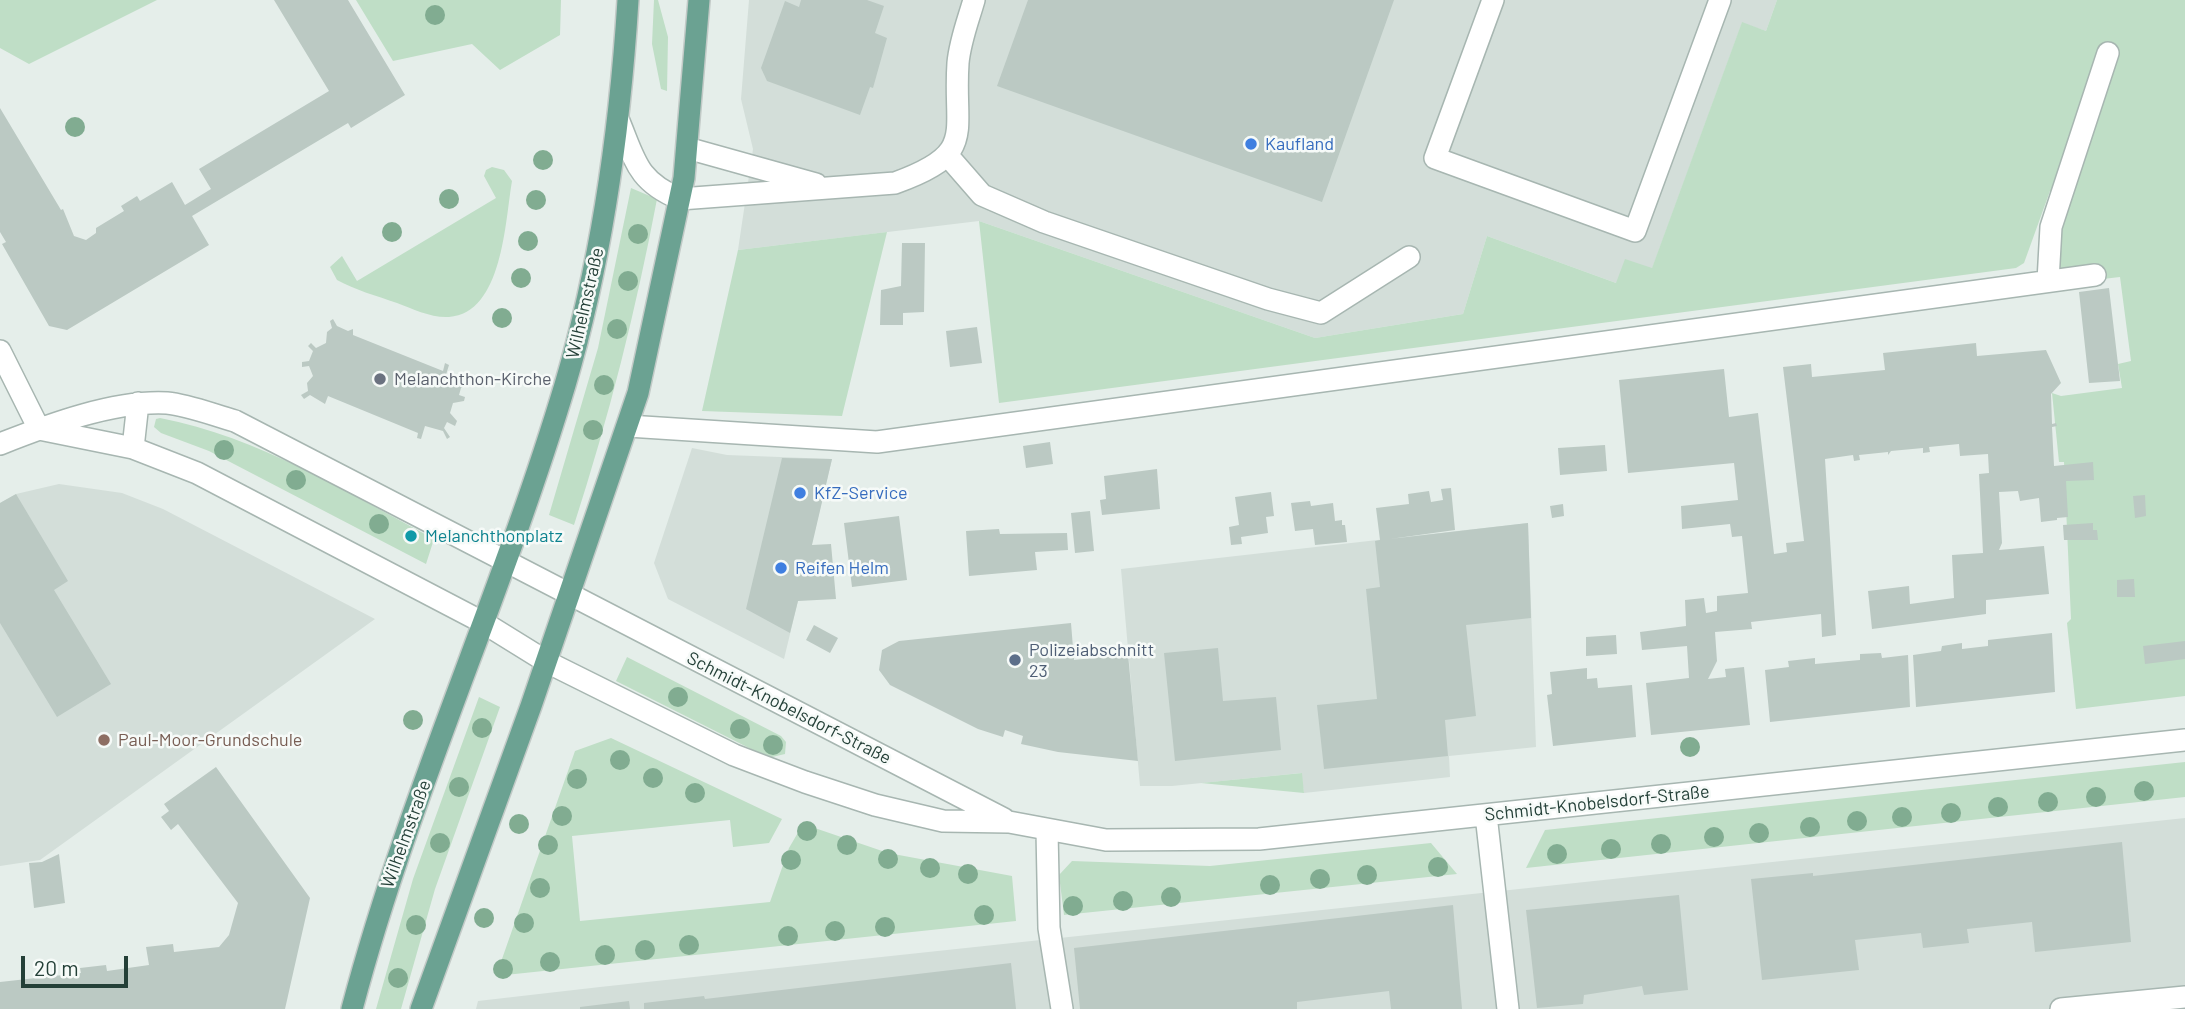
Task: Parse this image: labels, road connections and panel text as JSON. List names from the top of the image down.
{
  "streets": {
    "main road": ["Wilhelmstraße"],
    "street": ["Schmidt-Knobelsdorf-Straße"]
  },
  "places": [
    "Kaufland",
    "Melanchthon-Kirche",
    "KfZ-Service",
    "Melanchthonplatz",
    "Reifen Helm",
    "Polizeiabschnitt 23",
    "Paul-Moor-Grundschule"
  ],
  "scale_bar": "20 m"
}
